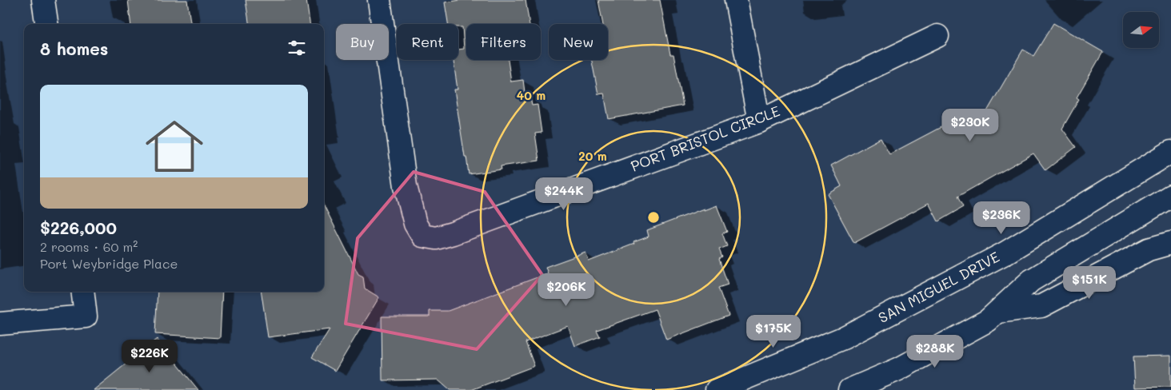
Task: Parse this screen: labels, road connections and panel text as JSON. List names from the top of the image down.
{
  "streets": {
    "main road": ["PORT BRISTOL CIRCLE", "SAN MIGUEL DRIVE"]
  },
  "north": "right",
  "page": {
    "chip": [
      "Buy",
      "Rent",
      "Filters",
      "New"
    ],
    "heading": "8 homes",
    "list": [
      {
        "name": "$226,000",
        "note": "2 rooms · 60 m² · Port Weybridge Place"
      }
    ],
    "price": [
      "$230K",
      "$244K",
      "$236K",
      "$151K",
      "$206K",
      "$175K",
      "$288K",
      "$226K"
    ]
  },
  "rings": ["40 m", "20 m"]
}
